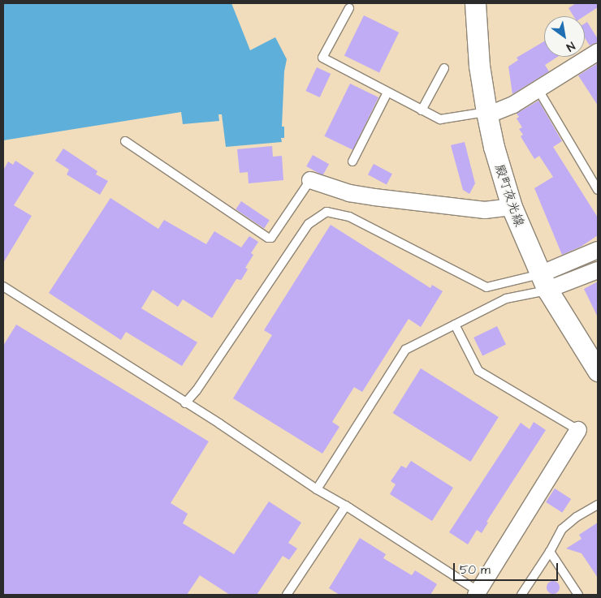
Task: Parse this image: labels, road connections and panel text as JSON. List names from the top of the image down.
{
  "streets": {
    "street": ["殿町夜光線"]
  },
  "scale_bar": "50 m",
  "north": "bottom right"
}
